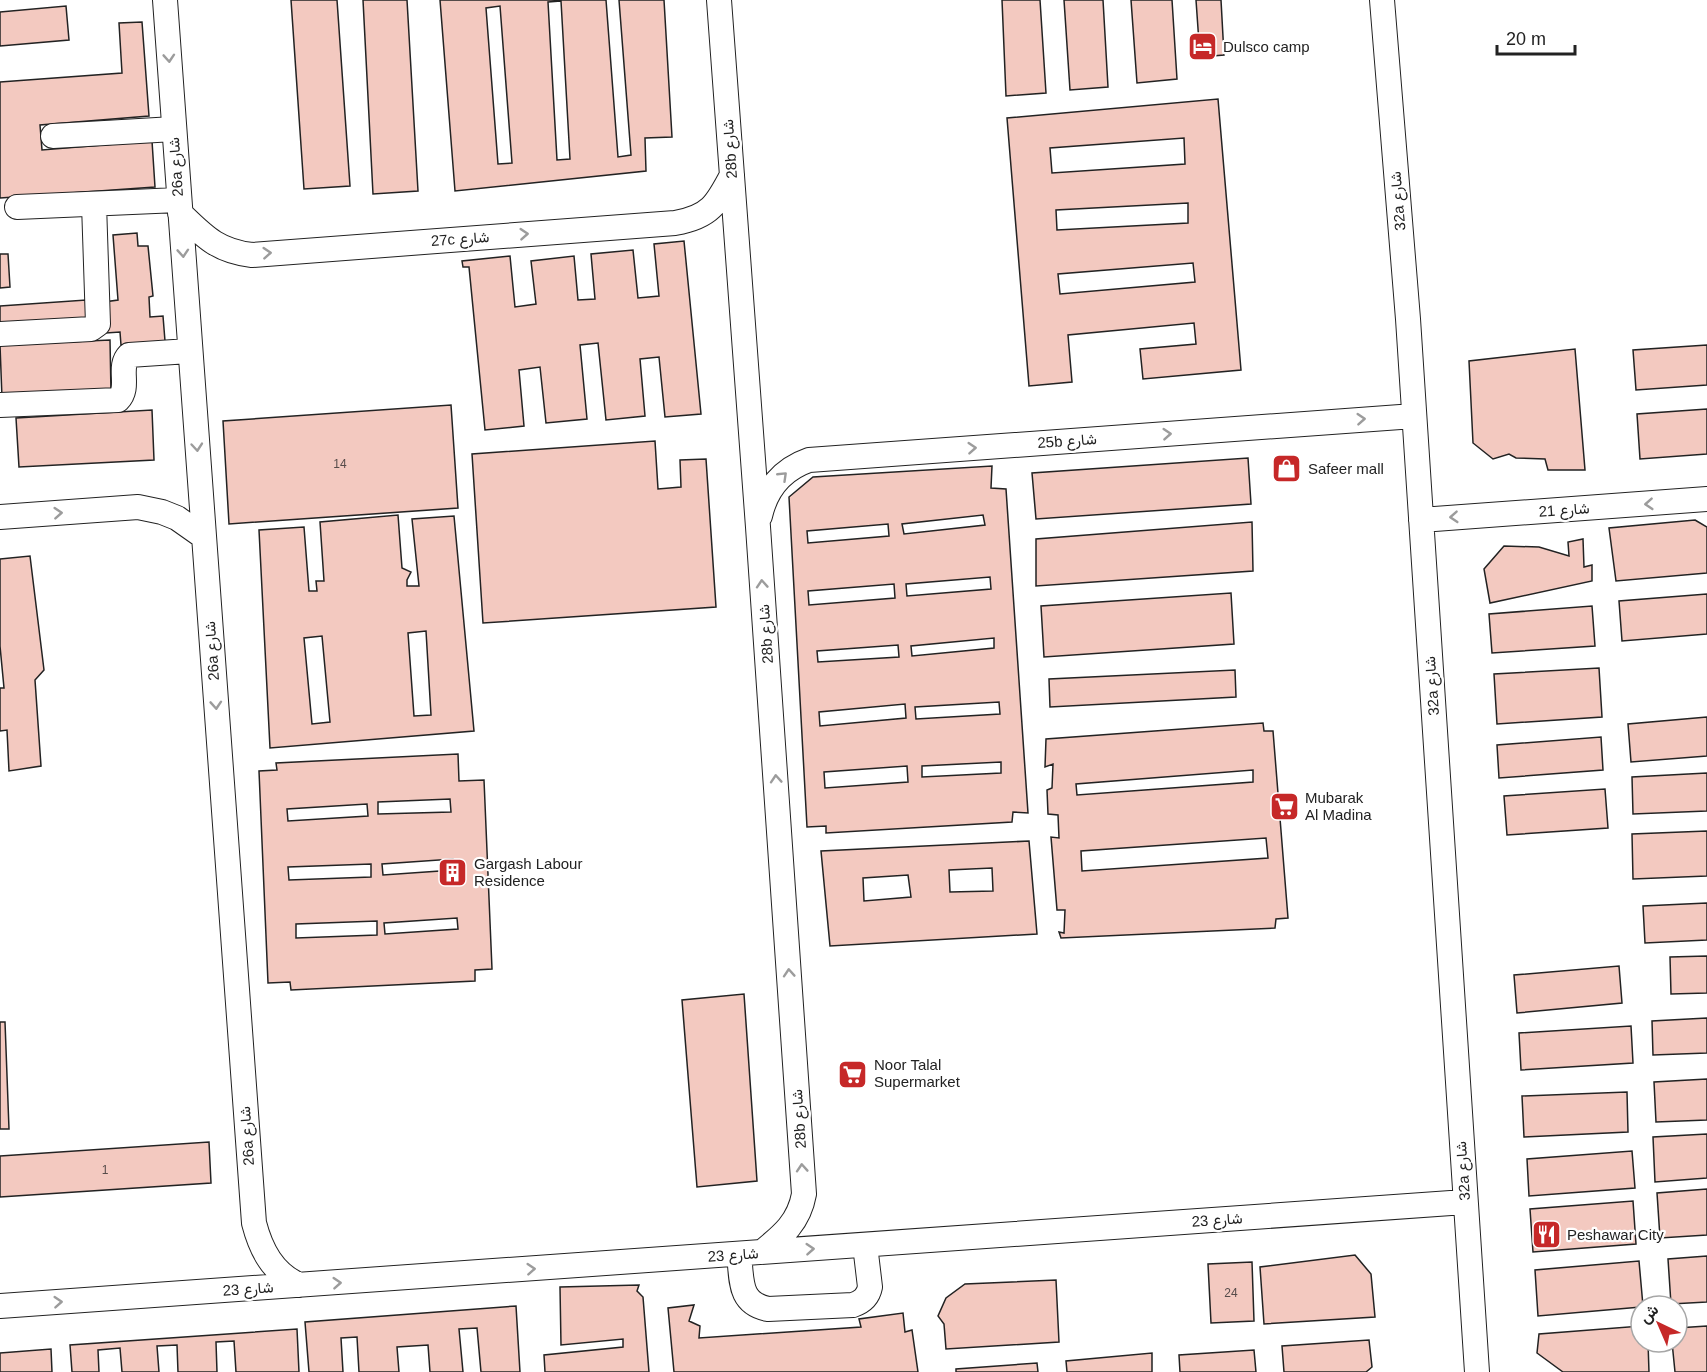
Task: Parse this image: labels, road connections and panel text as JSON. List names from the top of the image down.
{
  "streets": {
    "street": [
      "28b شارع",
      "26a شارع",
      "32a شارع",
      "27c شارع",
      "25b شارع",
      "شارع 21",
      "شارع 23"
    ]
  },
  "crossings": [
    ["28b شارع", "27c شارع"],
    ["28b شارع", "25b شارع"],
    ["28b شارع", "شارع 23"],
    ["26a شارع", "27c شارع"],
    ["26a شارع", "شارع 23"],
    ["32a شارع", "25b شارع"],
    ["32a شارع", "شارع 21"],
    ["32a شارع", "شارع 23"]
  ],
  "one_way": [
    "28b شارع",
    "26a شارع",
    "27c شارع",
    "25b شارع",
    "شارع 21",
    "شارع 23"
  ],
  "places": {
    "hotel": ["Dulsco camp"],
    "shop": ["Safeer mall"],
    "supermarket": ["Mubarak Al Madina", "Noor Talal Supermarket"],
    "building": ["Gargash Labour Residence"],
    "restaurant": ["Peshawar City"]
  },
  "house_numbers": ["14", "1", "24"],
  "scale_bar": "20 m",
  "north": "top left"
}
